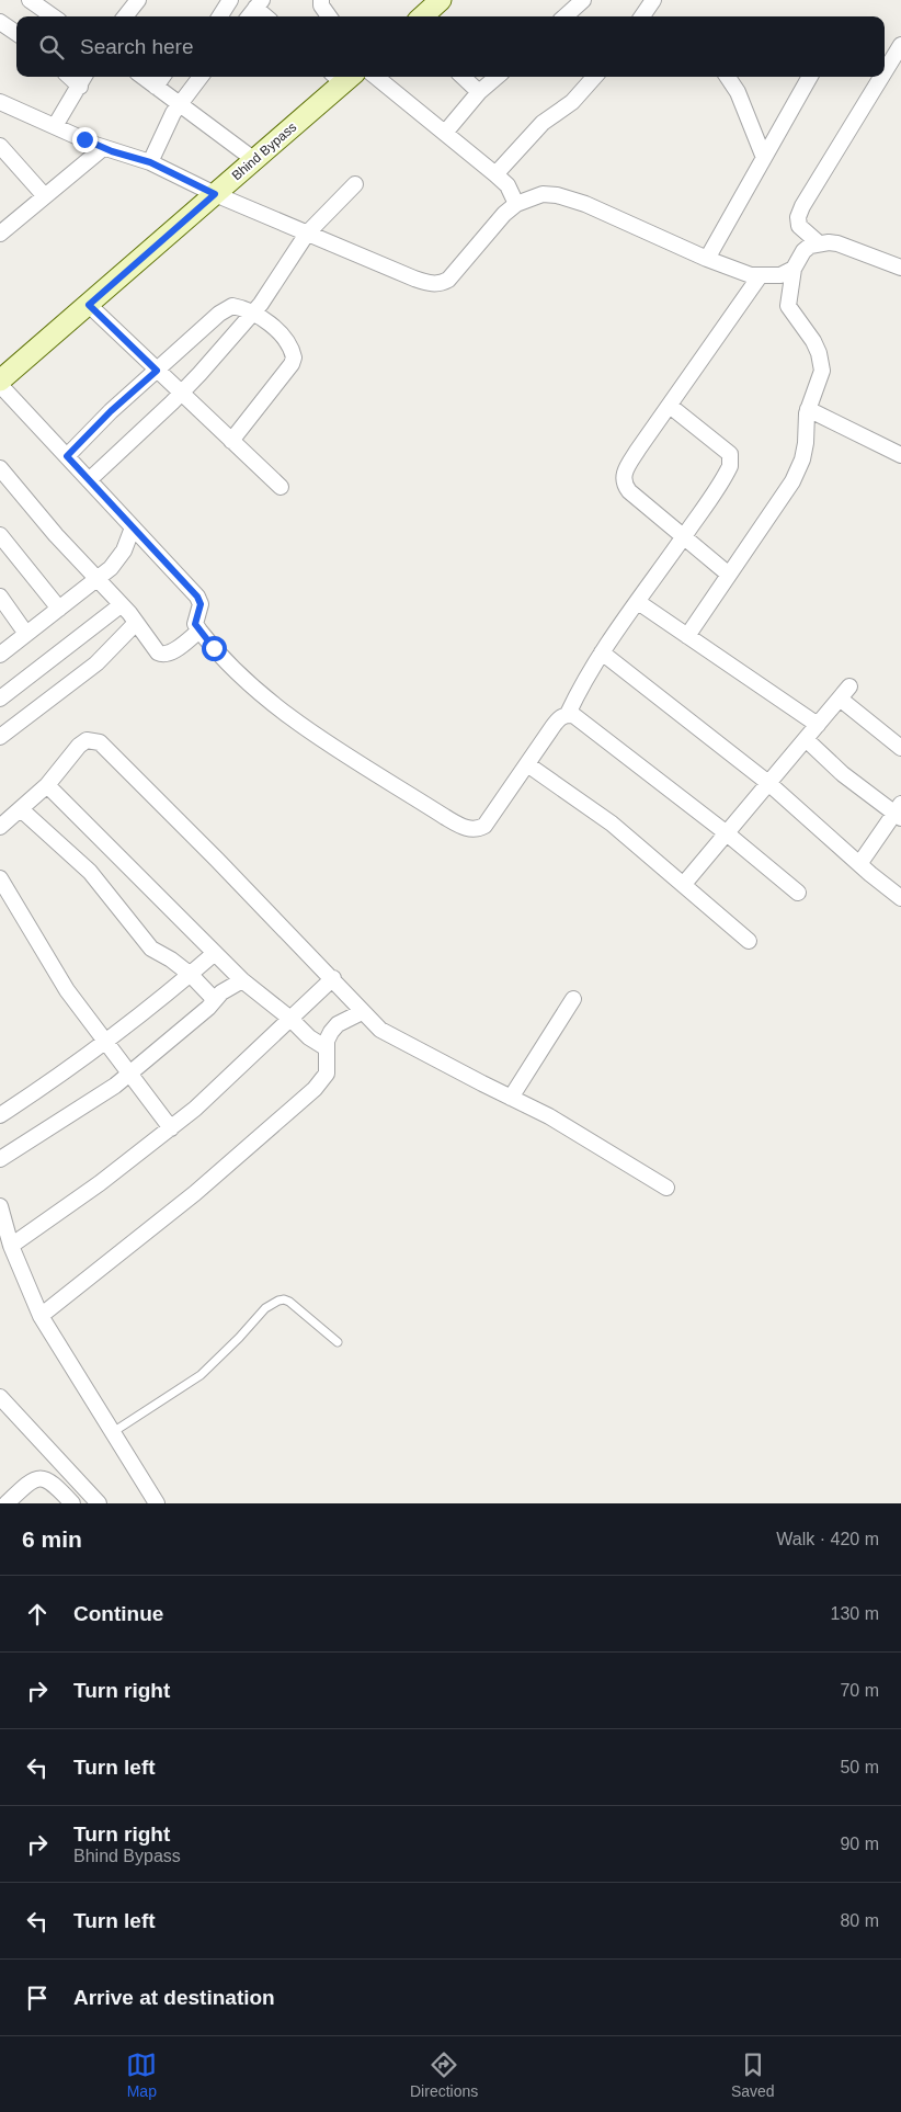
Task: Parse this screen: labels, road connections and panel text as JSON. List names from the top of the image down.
{
  "streets": {
    "street": ["Bhind Bypass"]
  },
  "page": {
    "search": "Search here",
    "heading": ["6 min", "Walk · 420 m"],
    "list": [
      ["Continue", "130 m"],
      ["Turn right", "70 m"],
      ["Turn left", "50 m"],
      ["Turn right", "Bhind Bypass", "90 m"],
      ["Turn left", "80 m"],
      "Arrive at destination"
    ],
    "nav": ["Map", "Directions", "Saved"]
  }
}
